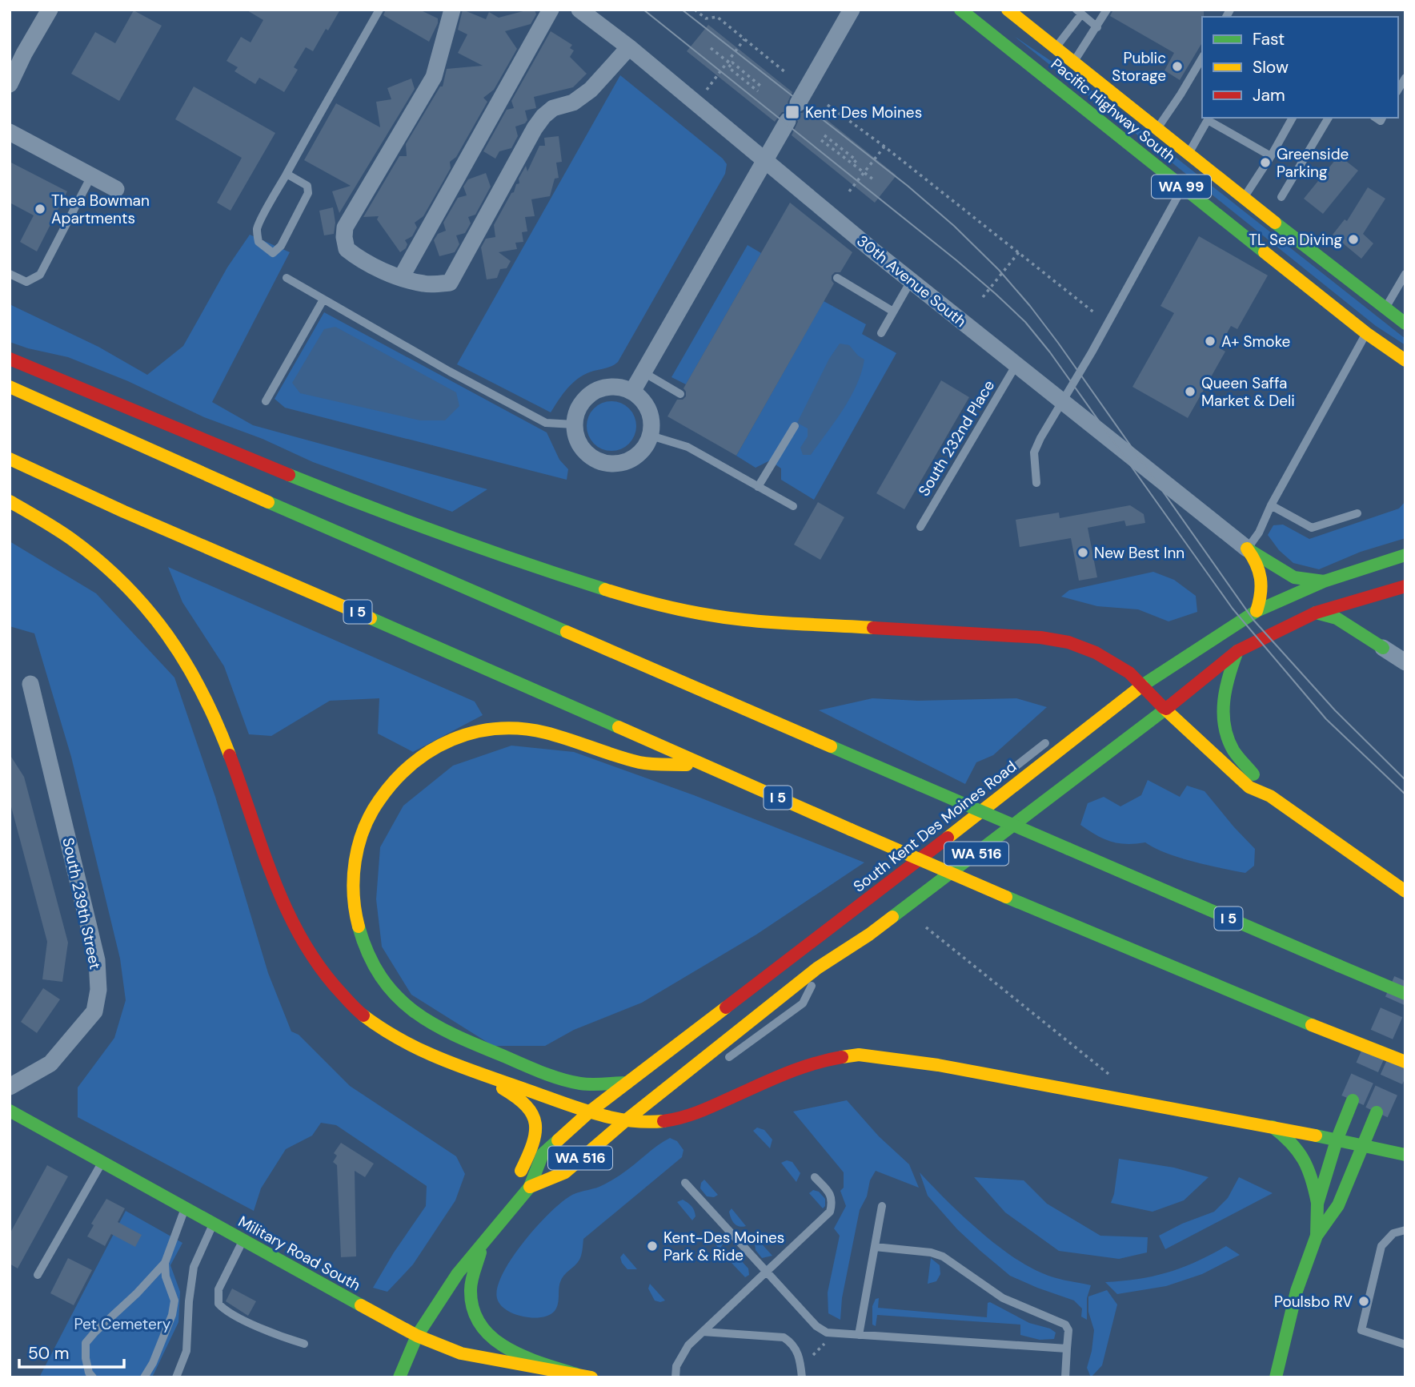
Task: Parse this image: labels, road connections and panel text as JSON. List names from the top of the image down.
{
  "streets": {
    "main road": [
      "Pacific Highway South",
      "WA 99",
      "I 5",
      "South Kent Des Moines Road",
      "WA 516",
      "Military Road South"
    ],
    "street": ["30th Avenue South", "South 239th Street"],
    "lane": ["South 232nd Place"]
  },
  "crossings": [
    ["30th Avenue South", "South 232nd Place"],
    ["South Kent Des Moines Road", "Military Road South"]
  ],
  "parks": ["Pet Cemetery"],
  "places": {
    "other": [
      "Public Storage",
      "Greenside Parking",
      "Thea Bowman Apartments",
      "TL Sea Diving",
      "A+ Smoke",
      "Queen Saffa Market & Deli",
      "New Best Inn",
      "Kent-Des Moines Park & Ride",
      "Poulsbo RV"
    ],
    "transit": ["Kent Des Moines"]
  },
  "legend": ["Fast", "Slow", "Jam"],
  "scale_bar": "50 m"
}
